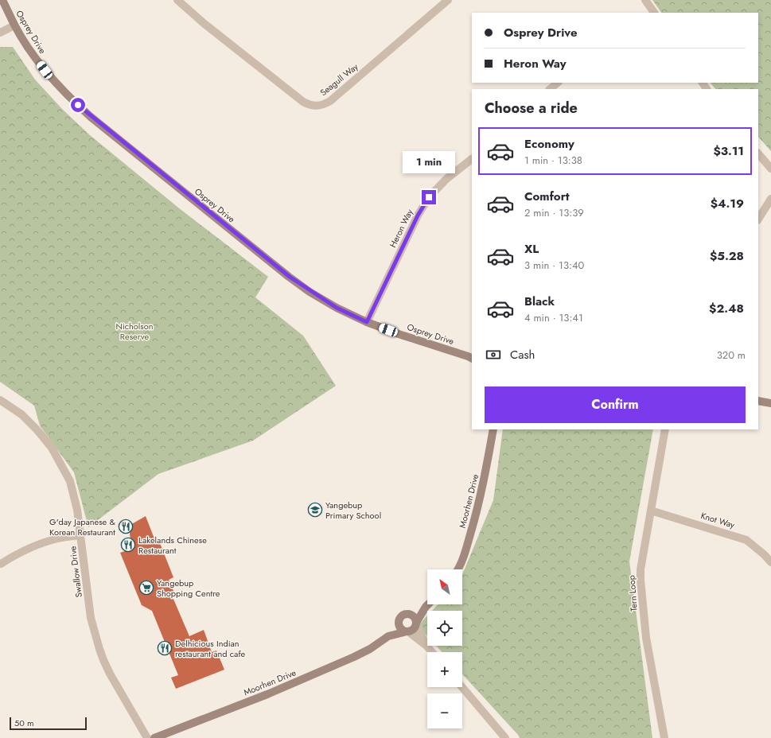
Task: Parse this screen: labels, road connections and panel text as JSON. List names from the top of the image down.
{
  "streets": {
    "street": [
      "Osprey Drive",
      "Seagull Way",
      "Heron Way",
      "Moorhen Drive",
      "Knot Way",
      "Swallow Drive",
      "Tern Loop"
    ]
  },
  "crossings": [
    ["Osprey Drive", "Heron Way"],
    ["Knot Way", "Tern Loop"]
  ],
  "parks": ["Nicholson Reserve"],
  "places": {
    "school or university": ["Yangebup Primary School"],
    "restaurant": ["G'day Japanese & Korean Restaurant", "Lakelands Chinese Restaurant", "Delhicious Indian restaurant and cafe"],
    "supermarket": ["Yangebup Shopping Centre"]
  },
  "scale_bar": "50 m",
  "north": "top left",
  "page": {
    "banner": ["Osprey Drive", "Heron Way"],
    "heading": "Choose a ride",
    "list": [
      {
        "name": "Economy",
        "note": "1 min · 13:38",
        "value": "$3.11"
      },
      {
        "name": "Comfort",
        "note": "2 min · 13:39",
        "value": "$4.19"
      },
      {
        "name": "XL",
        "note": "3 min · 13:40",
        "value": "$5.28"
      },
      {
        "name": "Black",
        "note": "4 min · 13:41",
        "value": "$2.48"
      }
    ],
    "bubble": "1 min",
    "pay": ["Cash", "320 m"],
    "buttons": "Confirm",
    "map_buttons": ["+", "−"],
    "scale": "50 m"
  }
}
